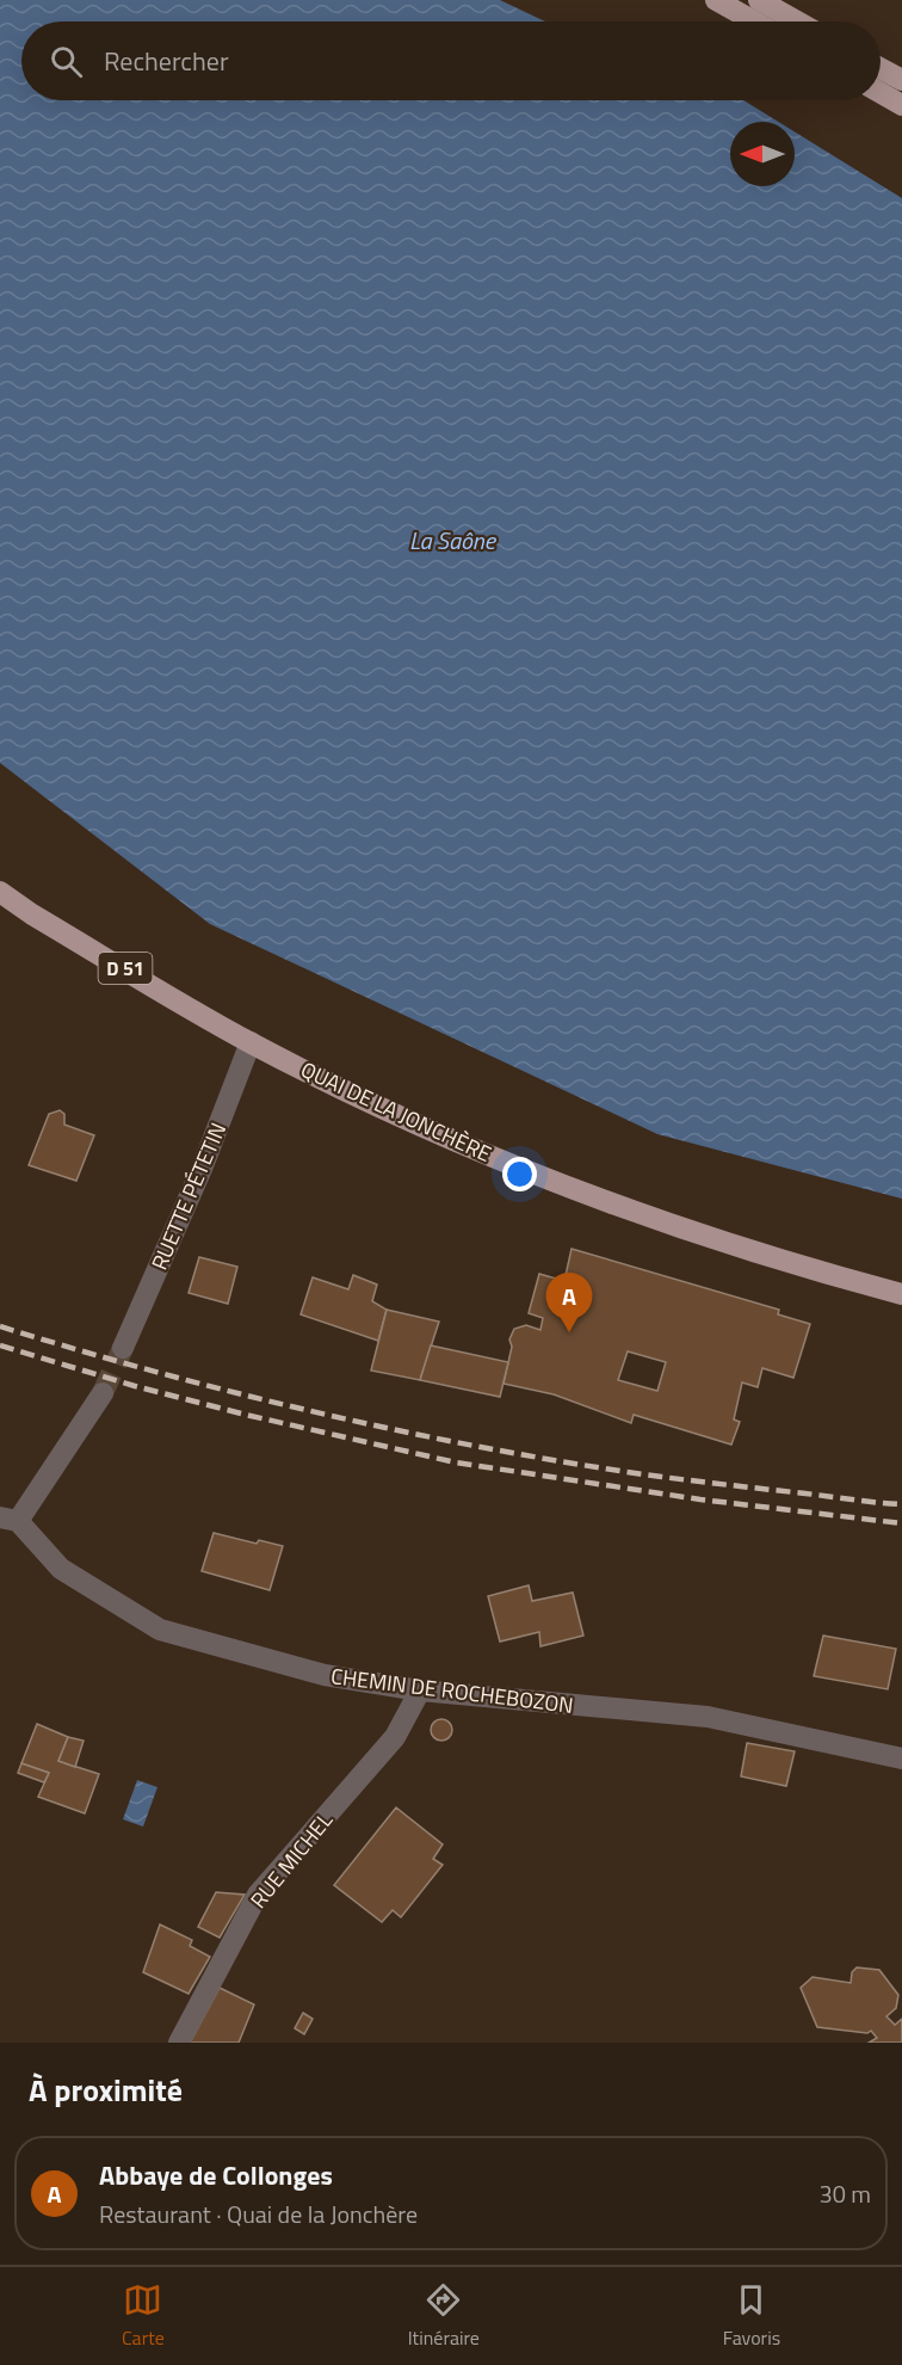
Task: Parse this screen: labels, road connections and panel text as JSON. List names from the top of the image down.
{
  "streets": {
    "main road": ["D 51", "QUAI DE LA JONCHÈRE"],
    "street": ["RUETTE PÉTETIN", "CHEMIN DE ROCHEBOZON", "RUE MICHEL"]
  },
  "crossings": [
    ["QUAI DE LA JONCHÈRE", "RUETTE PÉTETIN"],
    ["CHEMIN DE ROCHEBOZON", "RUE MICHEL"]
  ],
  "water": ["La Saône"],
  "north": "left",
  "page": {
    "search": "Rechercher",
    "pins": "A",
    "heading": "À proximité",
    "list": [
      {
        "mark": "A",
        "name": "Abbaye de Collonges",
        "note": "Restaurant · Quai de la Jonchère",
        "value": "30 m"
      }
    ],
    "nav": ["Carte", "Itinéraire", "Favoris"]
  }
}
